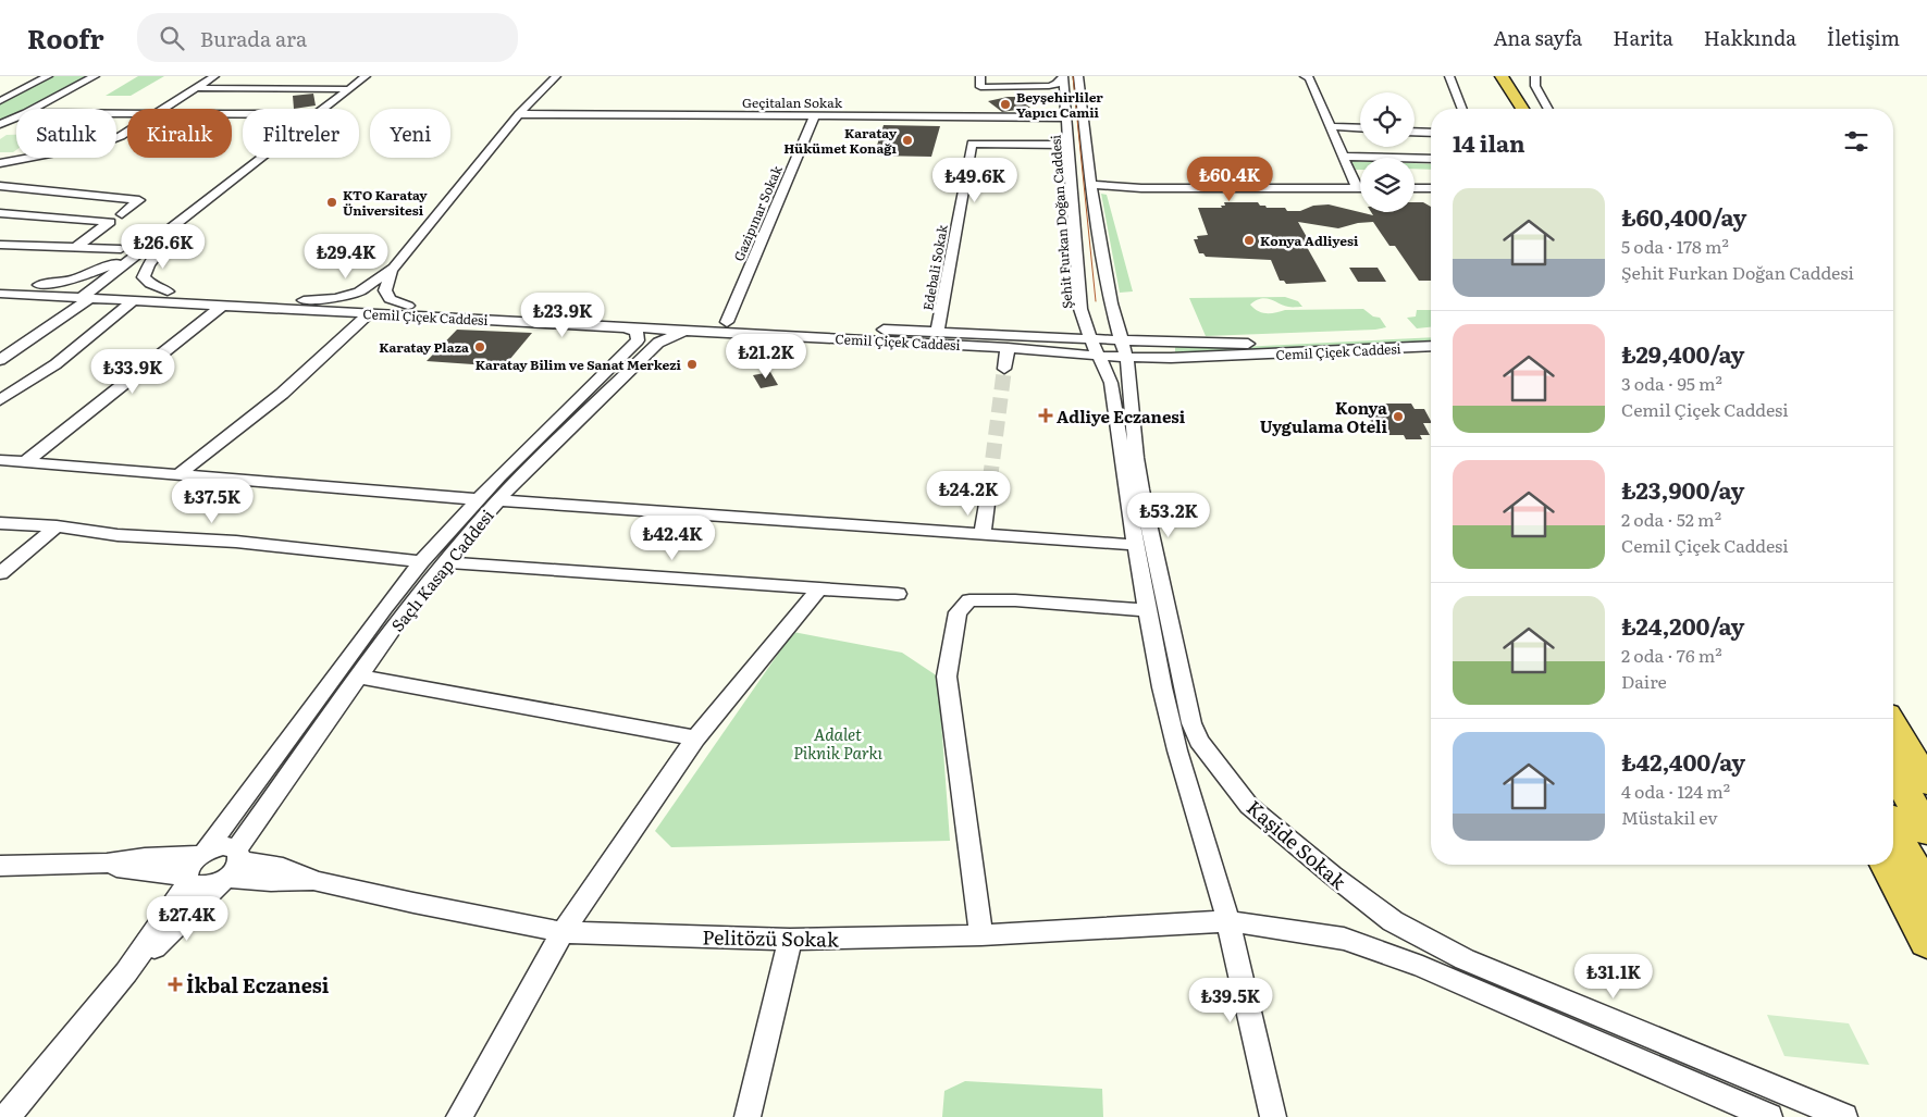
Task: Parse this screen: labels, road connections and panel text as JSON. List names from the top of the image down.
{
  "streets": {
    "street": [
      "Geçitalan Sokak",
      "Gazipınar Sokak",
      "Şehit Furkan Doğan Caddesi",
      "Edebali Sokak",
      "Cemil Çiçek Caddesi",
      "Saçlı Kasap Caddesi",
      "Kaşide Sokak",
      "Pelitözü Sokak"
    ]
  },
  "crossings": [
    ["Geçitalan Sokak", "Gazipınar Sokak"],
    ["Geçitalan Sokak", "Şehit Furkan Doğan Caddesi"],
    ["Geçitalan Sokak", "Edebali Sokak"],
    ["Gazipınar Sokak", "Cemil Çiçek Caddesi"],
    ["Şehit Furkan Doğan Caddesi", "Cemil Çiçek Caddesi"],
    ["Şehit Furkan Doğan Caddesi", "Kaşide Sokak"],
    ["Şehit Furkan Doğan Caddesi", "Pelitözü Sokak"],
    ["Edebali Sokak", "Cemil Çiçek Caddesi"],
    ["Cemil Çiçek Caddesi", "Saçlı Kasap Caddesi"],
    ["Saçlı Kasap Caddesi", "Pelitözü Sokak"]
  ],
  "parks": ["Adalet Piknik Parkı"],
  "places": {
    "other": [
      "Beyşehirliler Yapıcı Camii",
      "Karatay Hükümet Konağı",
      "KTO Karatay Üniversitesi",
      "Konya Adliyesi",
      "Karatay Plaza",
      "Karatay Bilim ve Sanat Merkezi",
      "Konya Uygulama Oteli"
    ],
    "health": ["Adliye Eczanesi", "İkbal Eczanesi"]
  },
  "page": {
    "header": "Roofr",
    "search": "Burada ara",
    "nav": [
      "Ana sayfa",
      "Harita",
      "Hakkında",
      "İletişim"
    ],
    "chip": [
      "Satılık",
      "Kiralık",
      "Filtreler",
      "Yeni"
    ],
    "heading": "14 ilan",
    "price": [
      "₺60.4K",
      "₺49.6K",
      "₺26.6K",
      "₺29.4K",
      "₺23.9K",
      "₺21.2K",
      "₺33.9K",
      "₺24.2K",
      "₺37.5K",
      "₺53.2K",
      "₺42.4K",
      "₺27.4K",
      "₺31.1K",
      "₺39.5K"
    ],
    "list": [
      {
        "name": "₺60,400/ay",
        "note": "5 oda · 178 m² · Şehit Furkan Doğan Caddesi"
      },
      {
        "name": "₺29,400/ay",
        "note": "3 oda · 95 m² · Cemil Çiçek Caddesi"
      },
      {
        "name": "₺23,900/ay",
        "note": "2 oda · 52 m² · Cemil Çiçek Caddesi"
      },
      {
        "name": "₺24,200/ay",
        "note": "2 oda · 76 m² · Daire"
      },
      {
        "name": "₺42,400/ay",
        "note": "4 oda · 124 m² · Müstakil ev"
      }
    ]
  }
}
